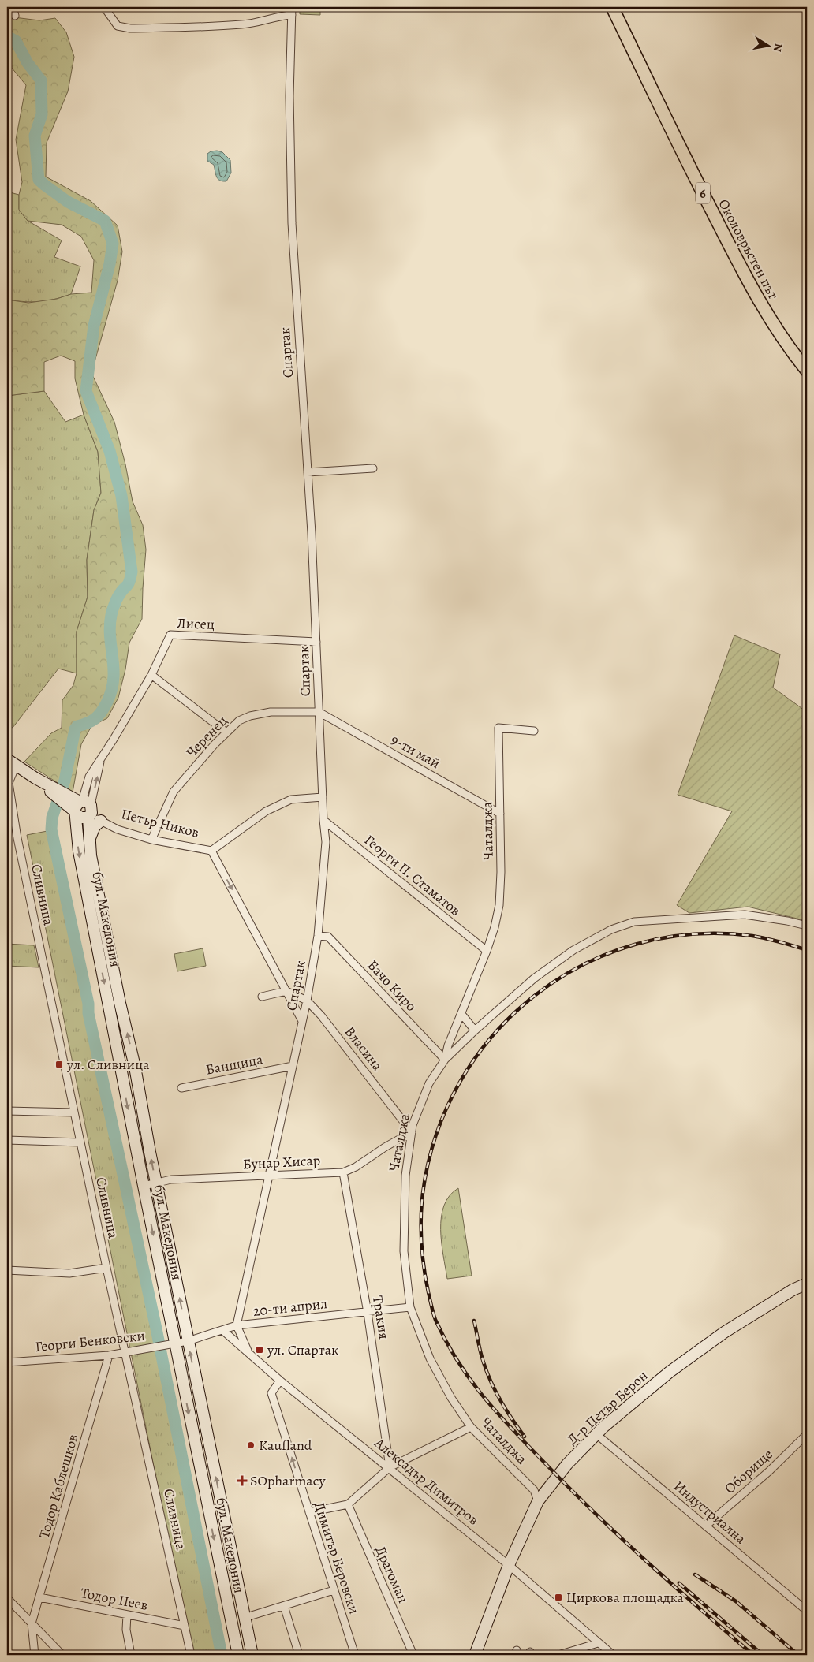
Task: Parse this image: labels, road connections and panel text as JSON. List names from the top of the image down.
{
  "streets": {
    "main road": ["6", "Околовръстен път"],
    "street": [
      "Спартак",
      "Лисец",
      "Черенец",
      "9-ти май",
      "Петър Ников",
      "Чаталджа",
      "Георги П. Стаматов",
      "Сливница",
      "бул. Македония",
      "Бачо Киро",
      "Власина",
      "Банщица",
      "Бунар Хисар",
      "20-ти април",
      "Тракия",
      "Георги Бенковски",
      "Д-р Петър Берон",
      "Оборище",
      "Алексадър Димитров",
      "Тодор Каблешков",
      "Индустриална",
      "Димитър Беровски",
      "Драгоман",
      "Тодор Пеев"
    ]
  },
  "crossings": [
    ["Спартак", "Лисец"],
    ["Спартак", "Черенец"],
    ["Спартак", "9-ти май"],
    ["Спартак", "Георги П. Стаматов"],
    ["Спартак", "Бачо Киро"],
    ["Спартак", "Власина"],
    ["Спартак", "Банщица"],
    ["Спартак", "Бунар Хисар"],
    ["Спартак", "20-ти април"],
    ["Лисец", "Петър Ников"],
    ["Лисец", "бул. Македония"],
    ["Черенец", "9-ти май"],
    ["Черенец", "Петър Ников"],
    ["9-ти май", "Чаталджа"],
    ["Петър Ников", "бул. Македония"],
    ["Чаталджа", "Георги П. Стаматов"],
    ["Чаталджа", "Бачо Киро"],
    ["Чаталджа", "Власина"],
    ["Чаталджа", "Бунар Хисар"],
    ["Чаталджа", "20-ти април"],
    ["Чаталджа", "Д-р Петър Берон"],
    ["Сливница", "Георги Бенковски"],
    ["Сливница", "Тодор Пеев"],
    ["бул. Македония", "Бунар Хисар"],
    ["бул. Македония", "20-ти април"],
    ["бул. Македония", "Георги Бенковски"],
    ["Власина", "Бунар Хисар"],
    ["Бунар Хисар", "Тракия"],
    ["20-ти април", "Тракия"],
    ["20-ти април", "Георги Бенковски"],
    ["20-ти април", "Алексадър Димитров"],
    ["Тракия", "Алексадър Димитров"],
    ["Георги Бенковски", "Тодор Каблешков"],
    ["Д-р Петър Берон", "Алексадър Димитров"],
    ["Д-р Петър Берон", "Индустриална"],
    ["Оборище", "Индустриална"],
    ["Алексадър Димитров", "Димитър Беровски"],
    ["Тодор Каблешков", "Тодор Пеев"]
  ],
  "one_way": ["Димитър Беровски"],
  "places": {
    "transit": ["ул. Сливница", "ул. Спартак", "Циркова площадка"],
    "other": ["Kaufland"],
    "health": ["SOpharmacy"]
  },
  "north": "right"
}
